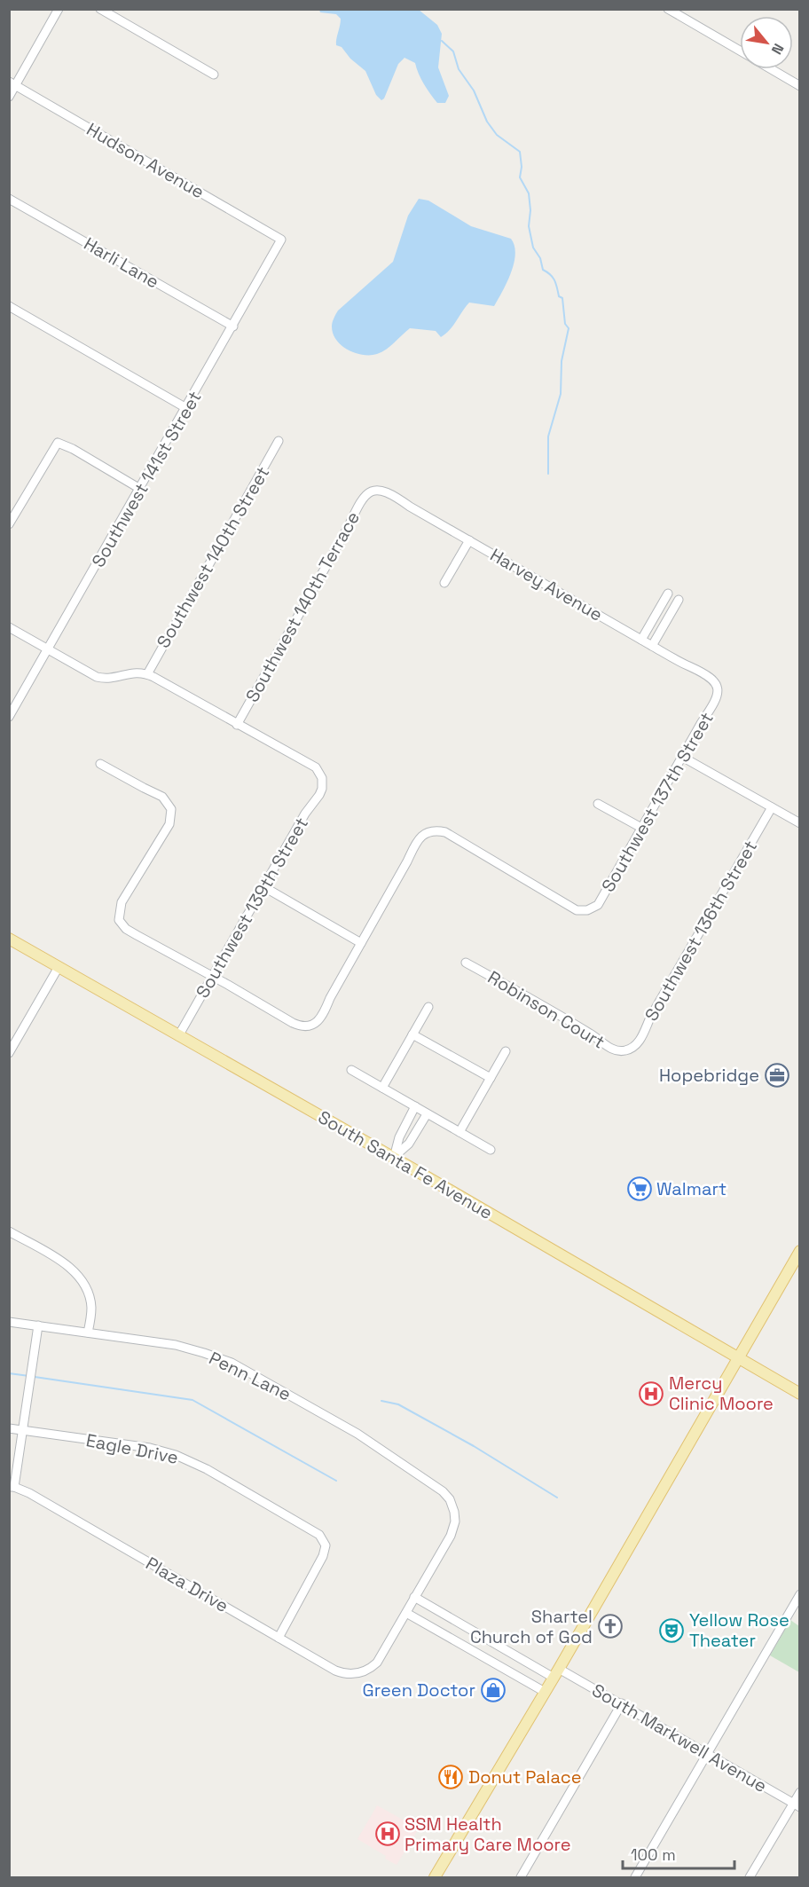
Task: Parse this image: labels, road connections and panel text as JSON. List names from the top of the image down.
{
  "streets": {
    "main road": ["South Santa Fe Avenue"],
    "street": [
      "Hudson Avenue",
      "Harli Lane",
      "Southwest 141st Street",
      "Southwest 140th Street",
      "Harvey Avenue",
      "Southwest 140th Terrace",
      "Southwest 137th Street",
      "Southwest 139th Street",
      "Southwest 136th Street",
      "Robinson Court",
      "Penn Lane",
      "Eagle Drive",
      "Plaza Drive",
      "South Markwell Avenue"
    ]
  },
  "crossings": [
    ["Hudson Avenue", "Southwest 141st Street"],
    ["Harli Lane", "Southwest 141st Street"],
    ["Harvey Avenue", "Southwest 140th Terrace"],
    ["Harvey Avenue", "Southwest 137th Street"],
    ["Southwest 140th Terrace", "Southwest 139th Street"],
    ["Southwest 139th Street", "South Santa Fe Avenue"],
    ["Southwest 136th Street", "Robinson Court"],
    ["Penn Lane", "South Markwell Avenue"],
    ["Eagle Drive", "Plaza Drive"]
  ],
  "places": {
    "office": ["Hopebridge"],
    "supermarket": ["Walmart"],
    "hospital": ["Mercy Clinic Moore", "SSM Health Primary Care Moore"],
    "church": ["Shartel Church of God"],
    "theatre": ["Yellow Rose Theater"],
    "shop": ["Green Doctor"],
    "restaurant": ["Donut Palace"]
  },
  "scale_bar": "100 m",
  "north": "bottom right"
}
